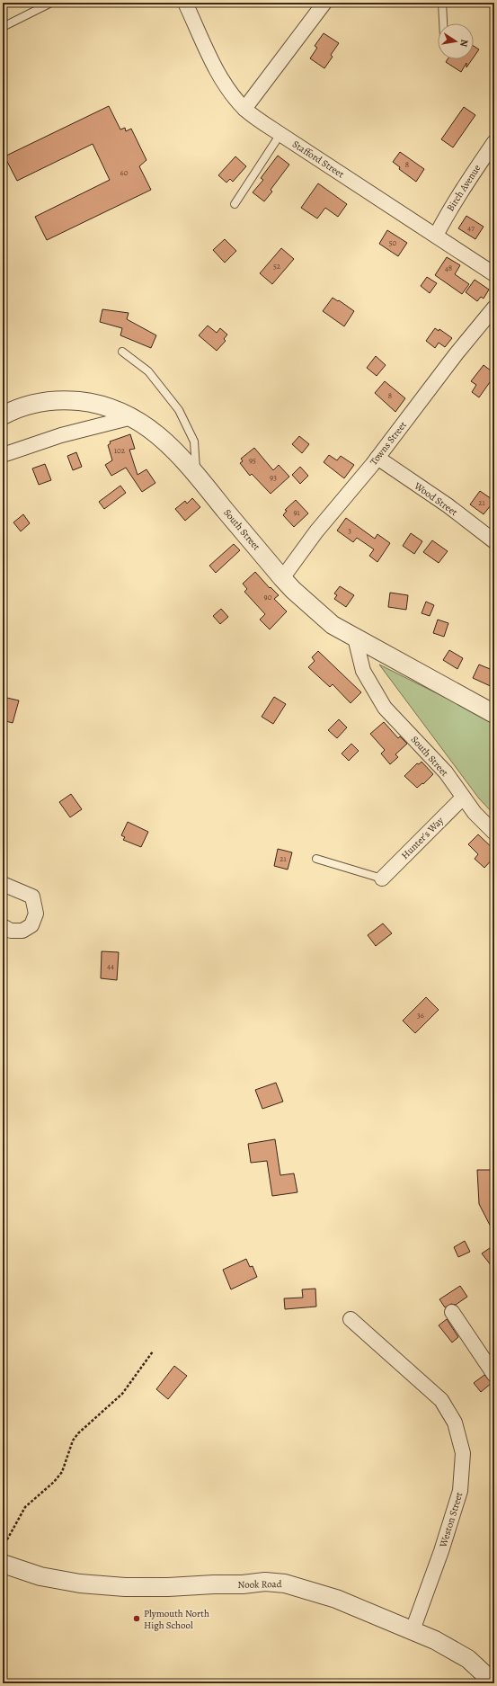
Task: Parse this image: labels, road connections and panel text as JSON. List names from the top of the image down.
{
  "streets": {
    "street": [
      "Stafford Street",
      "Birch Avenue",
      "Towns Street",
      "Wood Street",
      "South Street",
      "Hunter's Way",
      "Weston Street",
      "Nook Road"
    ]
  },
  "crossings": [
    ["Stafford Street", "Birch Avenue"],
    ["Towns Street", "Wood Street"],
    ["Towns Street", "South Street"],
    ["South Street", "Hunter's Way"],
    ["Weston Street", "Nook Road"]
  ],
  "places": ["Plymouth North High School"],
  "house_numbers": [
    "8",
    "60",
    "47",
    "50",
    "52",
    "48",
    "8",
    "102",
    "95",
    "93",
    "21",
    "91",
    "3",
    "90",
    "21",
    "44",
    "36"
  ],
  "north": "right"
}
